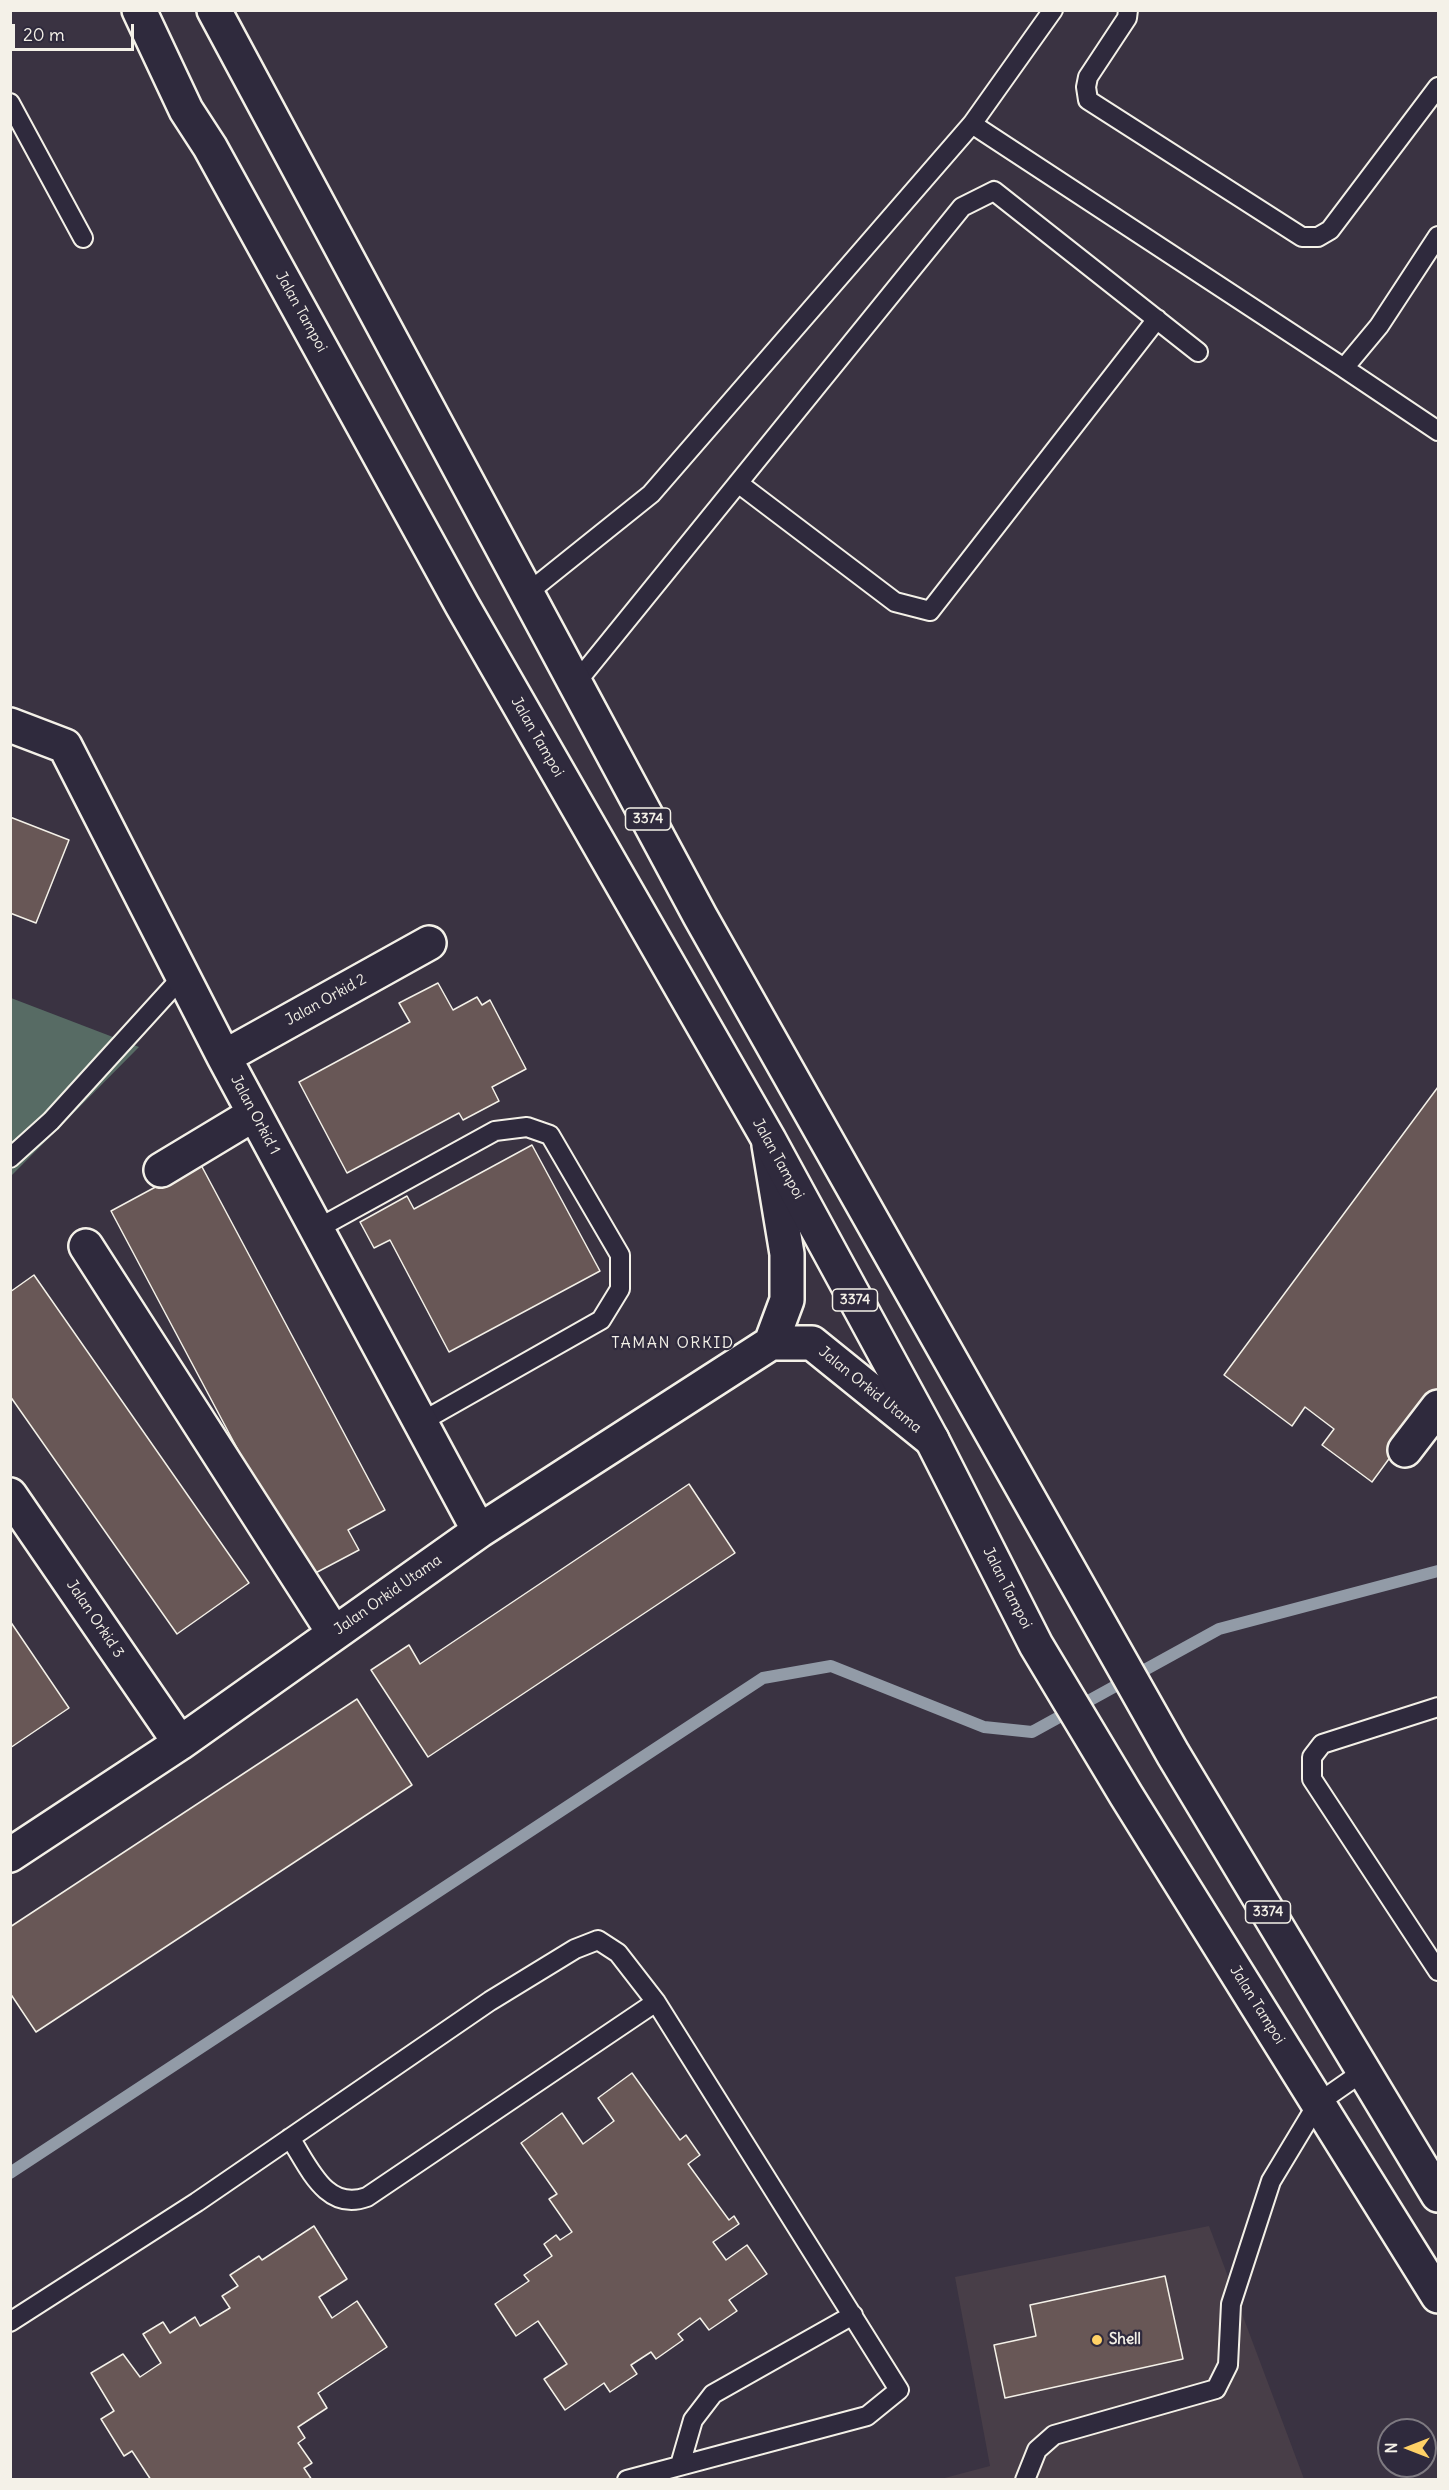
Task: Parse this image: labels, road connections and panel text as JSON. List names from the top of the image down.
{
  "streets": {
    "main road": [
      "Jalan Tampoi",
      "3374",
      "Jalan Orkid 2",
      "Jalan Orkid 1",
      "Jalan Orkid Utama",
      "Jalan Orkid 3"
    ]
  },
  "crossings": [
    ["Jalan Tampoi", "Jalan Orkid Utama"],
    ["Jalan Orkid 2", "Jalan Orkid 1"],
    ["Jalan Orkid 1", "Jalan Orkid Utama"],
    ["Jalan Orkid Utama", "Jalan Orkid 3"]
  ],
  "districts": ["TAMAN ORKID"],
  "places": ["Shell"],
  "scale_bar": "20 m",
  "north": "left"
}
